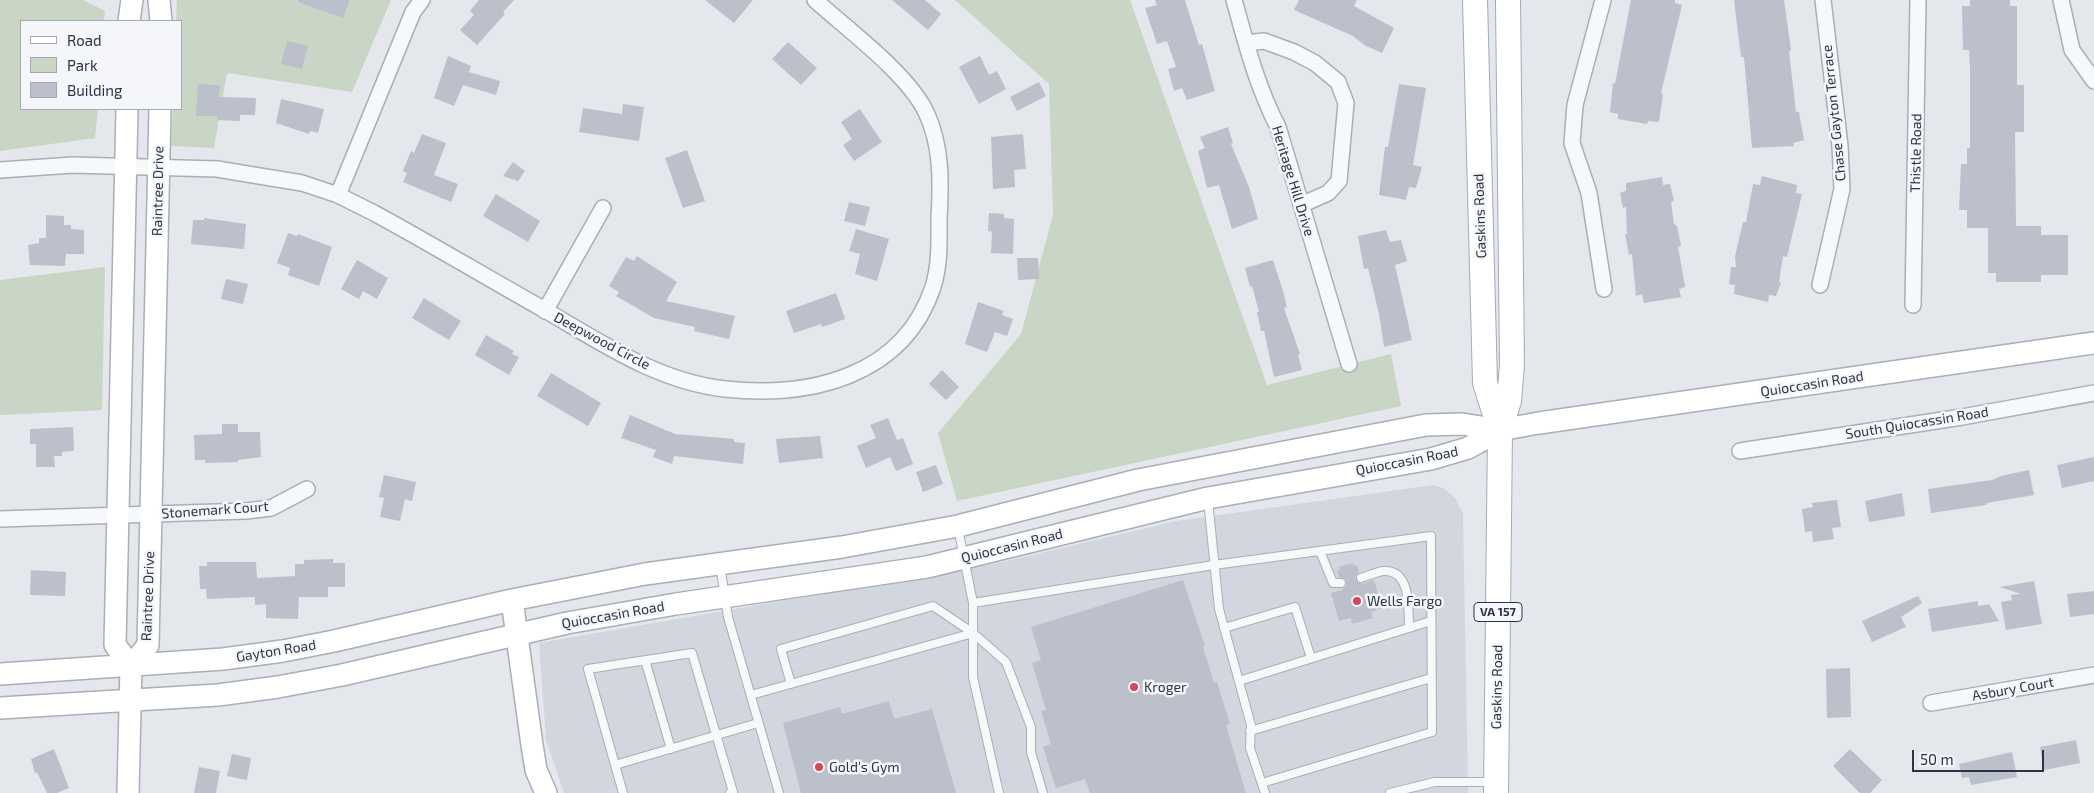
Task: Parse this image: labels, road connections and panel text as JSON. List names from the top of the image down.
{
  "streets": {
    "main road": [
      "Raintree Drive",
      "Gaskins Road",
      "Quioccasin Road",
      "VA 157",
      "Gayton Road"
    ],
    "street": [
      "Chase Gayton Terrace",
      "Thistle Road",
      "Heritage Hill Drive",
      "Deepwood Circle",
      "South Quiocassin Road",
      "Stonemark Court",
      "Asbury Court"
    ]
  },
  "crossings": [
    ["Raintree Drive", "Deepwood Circle"],
    ["Raintree Drive", "Stonemark Court"],
    ["Raintree Drive", "Gayton Road"],
    ["Gaskins Road", "Quioccasin Road"],
    ["Quioccasin Road", "Gayton Road"]
  ],
  "places": ["Wells Fargo", "Kroger", "Gold's Gym"],
  "legend": ["Road", "Park", "Building"],
  "scale_bar": "50 m"
}
